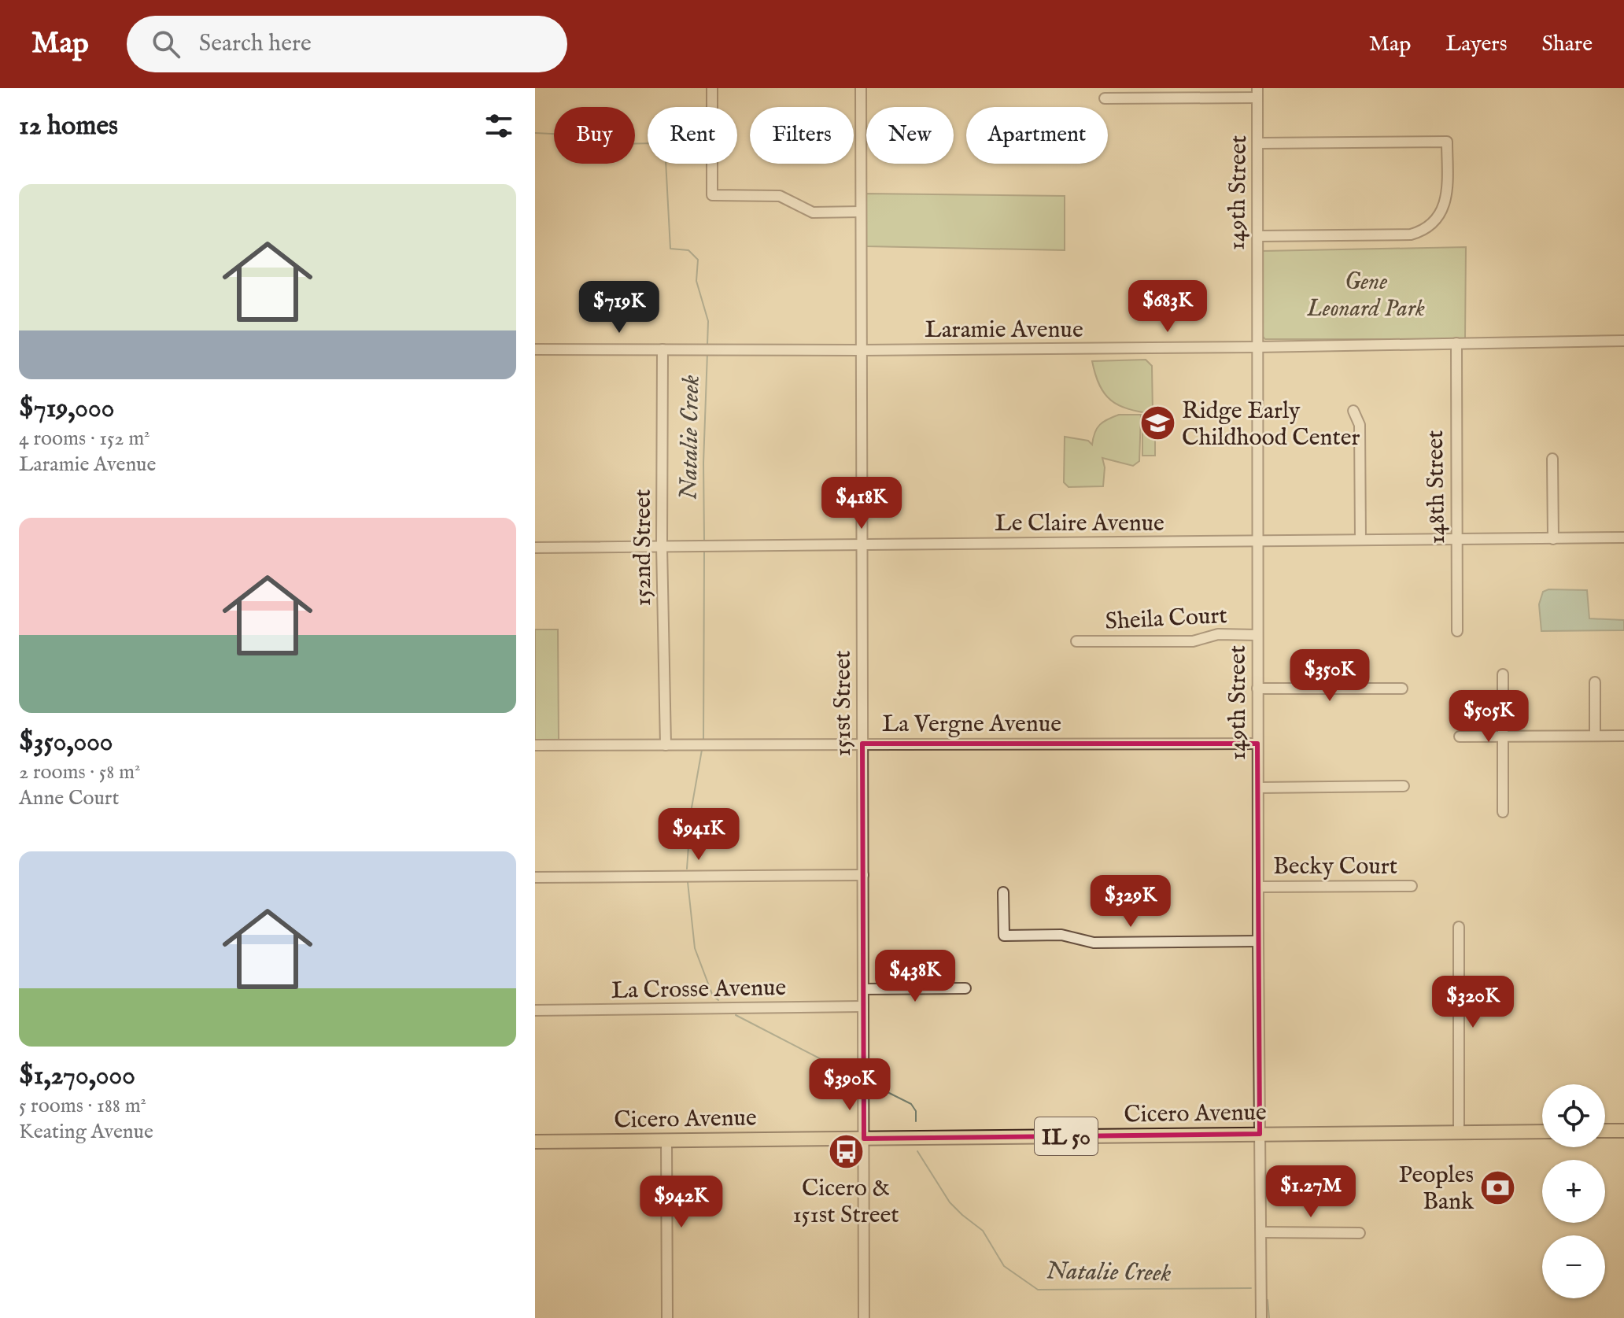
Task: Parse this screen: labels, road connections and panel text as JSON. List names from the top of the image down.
{
  "streets": {
    "main road": ["Cicero Avenue", "IL 50"],
    "street": [
      "149th Street",
      "Laramie Avenue",
      "148th Street",
      "Le Claire Avenue",
      "152nd Street",
      "Sheila Court",
      "151st Street",
      "La Vergne Avenue",
      "Becky Court",
      "La Crosse Avenue"
    ]
  },
  "crossings": [
    ["149th Street", "Laramie Avenue"],
    ["149th Street", "Le Claire Avenue"],
    ["149th Street", "Sheila Court"],
    ["149th Street", "La Vergne Avenue"],
    ["149th Street", "Becky Court"],
    ["149th Street", "Cicero Avenue"],
    ["Laramie Avenue", "148th Street"],
    ["Laramie Avenue", "152nd Street"],
    ["Laramie Avenue", "151st Street"],
    ["148th Street", "Le Claire Avenue"],
    ["Le Claire Avenue", "152nd Street"],
    ["Le Claire Avenue", "151st Street"],
    ["152nd Street", "La Vergne Avenue"],
    ["151st Street", "La Vergne Avenue"],
    ["151st Street", "La Crosse Avenue"],
    ["151st Street", "Cicero Avenue"]
  ],
  "water": ["Natalie Creek"],
  "parks": ["Gene Leonard Park"],
  "places": {
    "school or university": ["Ridge Early Childhood Center"],
    "bus stop": ["Cicero & 151st Street"],
    "bank": ["Peoples Bank"]
  },
  "page": {
    "header": "Map",
    "search": "Search here",
    "nav": ["Map", "Layers", "Share"],
    "heading": "12 homes",
    "chip": [
      "Buy",
      "Rent",
      "Filters",
      "New",
      "Apartment"
    ],
    "list": [
      {
        "name": "$719,000",
        "note": "4 rooms · 152 m² · Laramie Avenue"
      },
      {
        "name": "$350,000",
        "note": "2 rooms · 58 m² · Anne Court"
      },
      {
        "name": "$1,270,000",
        "note": "5 rooms · 188 m² · Keating Avenue"
      }
    ],
    "price": [
      "$683K",
      "$719K",
      "$418K",
      "$350K",
      "$505K",
      "$941K",
      "$329K",
      "$438K",
      "$320K",
      "$390K",
      "$1.27M",
      "$942K"
    ],
    "map_buttons": ["+", "−"]
  }
}
